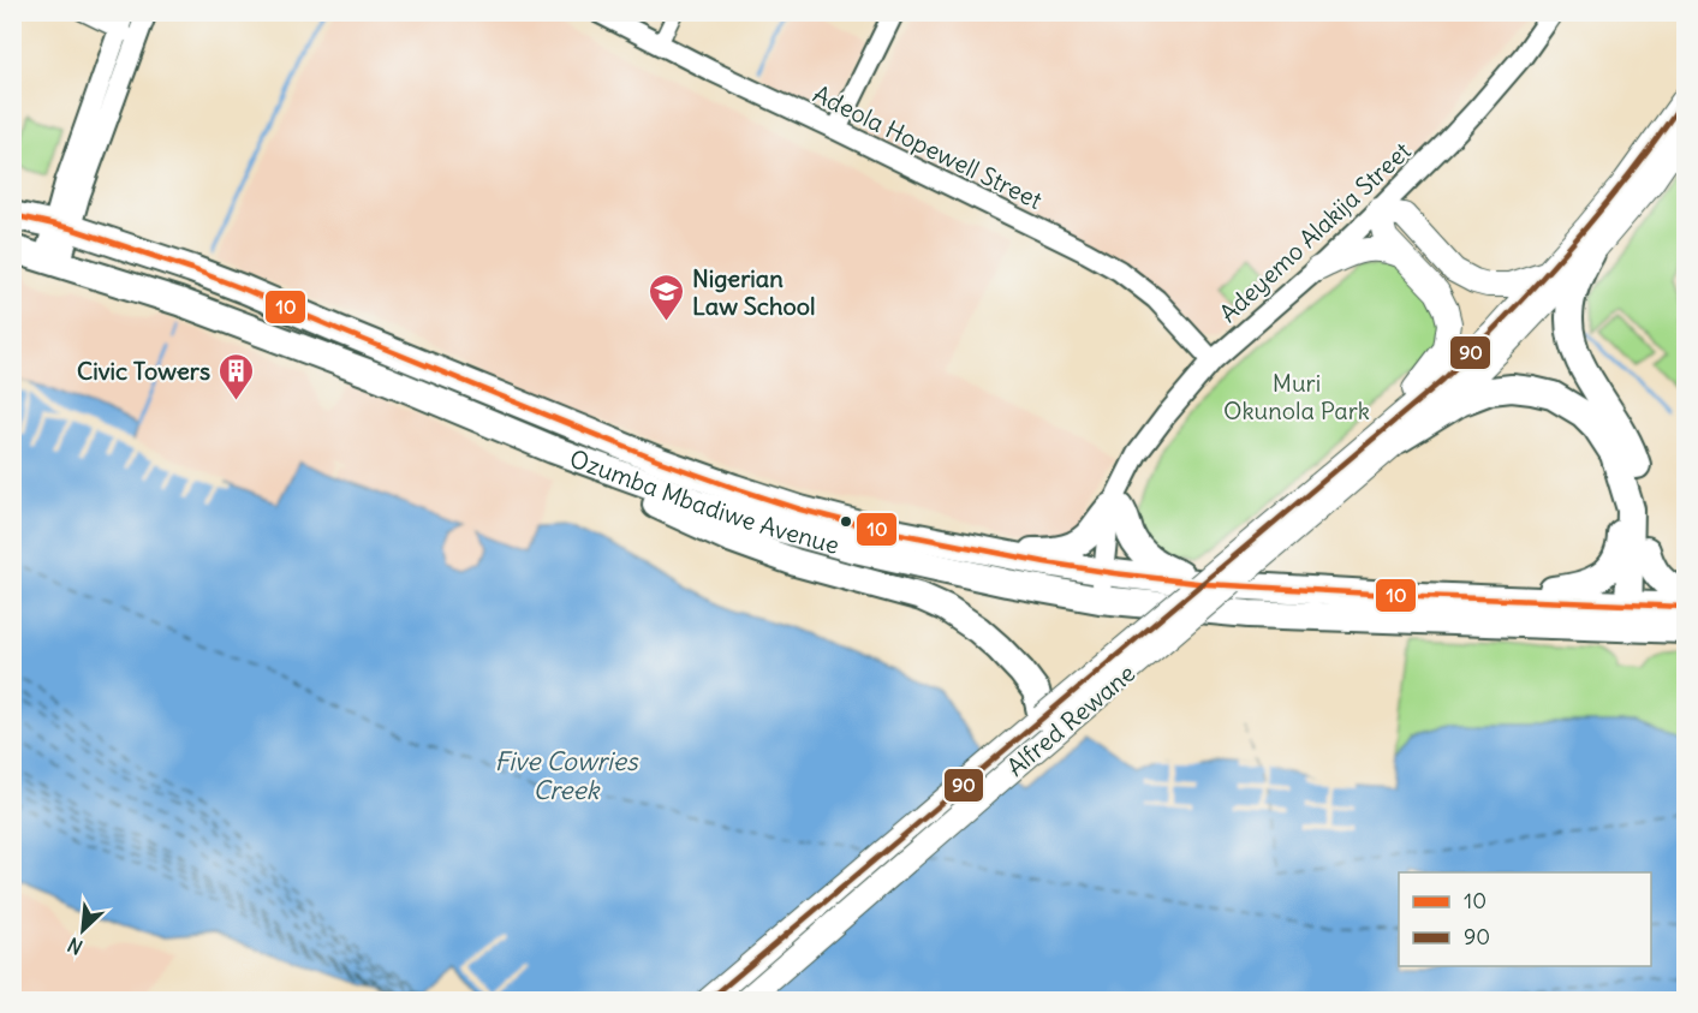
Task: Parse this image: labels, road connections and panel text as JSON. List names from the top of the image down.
{
  "streets": {
    "highway": ["Ozumba Mbadiwe Avenue"],
    "main road": ["Adeola Hopewell Street", "Adeyemo Alakija Street", "Alfred Rewane"]
  },
  "crossings": [
    ["Adeola Hopewell Street", "Adeyemo Alakija Street"],
    ["Adeyemo Alakija Street", "Ozumba Mbadiwe Avenue"]
  ],
  "water": ["Five Cowries Creek"],
  "parks": ["Muri Okunola Park"],
  "places": {
    "school or university": ["Nigerian Law School"],
    "building": ["Civic Towers"]
  },
  "lines": ["transit line 90", "transit line 10"],
  "legend": ["10", "90"],
  "north": "bottom left"
}
